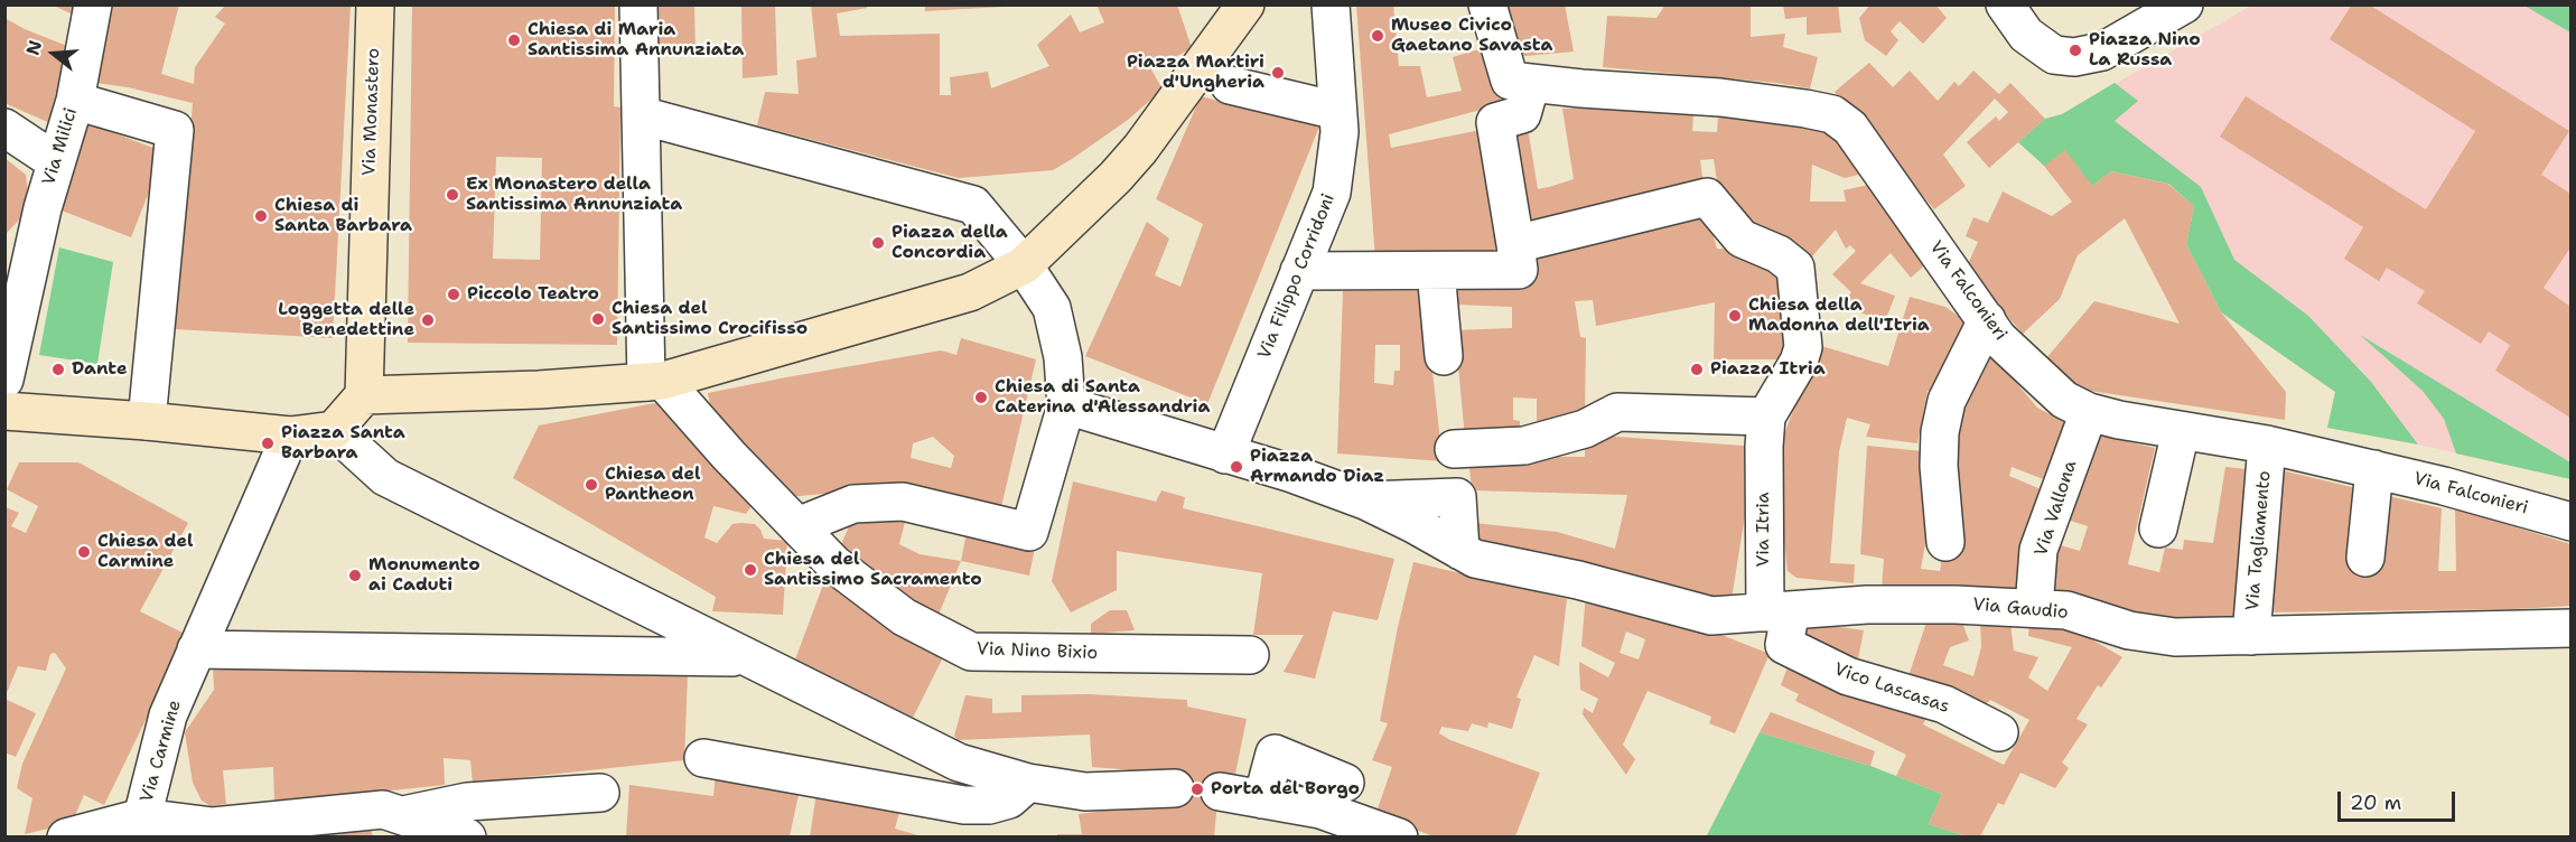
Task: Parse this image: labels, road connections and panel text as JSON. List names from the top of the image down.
{
  "streets": {
    "street": [
      "Via Monastero",
      "Via Milici",
      "Via Filippo Corridoni",
      "Via Falconieri",
      "Via Vallona",
      "Via Itria",
      "Via Tagliamento",
      "Via Gaudio",
      "Via Nino Bixio",
      "Vico Lascasas",
      "Via Carmine"
    ]
  },
  "crossings": [
    ["Via Filippo Corridoni", "Via Gaudio"],
    ["Via Falconieri", "Via Vallona"],
    ["Via Falconieri", "Via Tagliamento"],
    ["Via Vallona", "Via Gaudio"],
    ["Via Itria", "Via Gaudio"],
    ["Via Itria", "Vico Lascasas"],
    ["Via Tagliamento", "Via Gaudio"],
    ["Via Gaudio", "Vico Lascasas"]
  ],
  "places": [
    "Museo Civico Gaetano Savasta",
    "Chiesa di Maria Santissima Annunziata",
    "Piazza Nino La Russa",
    "Piazza Martiri d'Ungheria",
    "Ex Monastero della Santissima Annunziata",
    "Chiesa di Santa Barbara",
    "Piazza della Concordia",
    "Piccolo Teatro",
    "Chiesa della Madonna dell'Itria",
    "Chiesa del Santissimo Crocifisso",
    "Loggetta delle Benedettine",
    "Dante",
    "Piazza Itria",
    "Chiesa di Santa Caterina d'Alessandria",
    "Piazza Santa Barbara",
    "Piazza Armando Diaz",
    "Chiesa del Pantheon",
    "Chiesa del Carmine",
    "Chiesa del Santissimo Sacramento",
    "Monumento ai Caduti",
    "Porta del Borgo"
  ],
  "scale_bar": "20 m",
  "north": "left"
}
